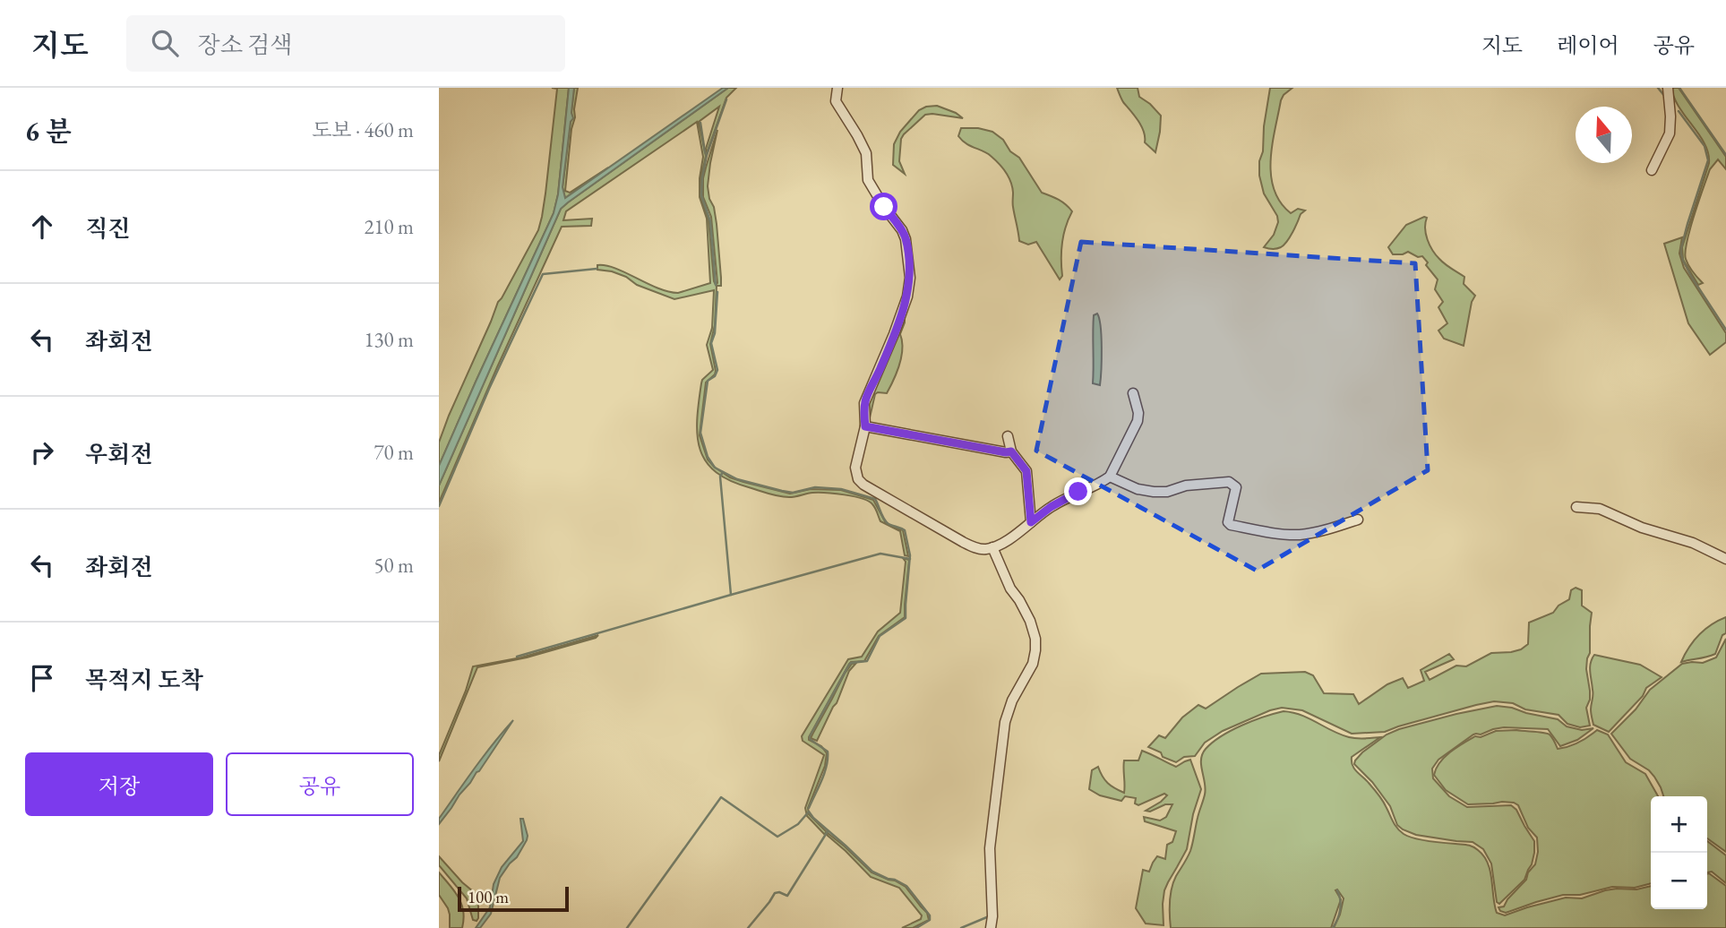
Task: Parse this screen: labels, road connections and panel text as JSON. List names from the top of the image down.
{
  "scale_bar": "100 m",
  "north": "top",
  "page": {
    "header": "지도",
    "search": "장소 검색",
    "nav": ["지도", "레이어", "공유"],
    "heading": ["6 분", "도보 · 460 m"],
    "list": [
      ["직진", "210 m"],
      ["좌회전", "130 m"],
      ["우회전", "70 m"],
      ["좌회전", "50 m"],
      "목적지 도착"
    ],
    "buttons": ["저장", "공유"],
    "map_buttons": ["+", "−"],
    "scale": "100 m"
  }
}
